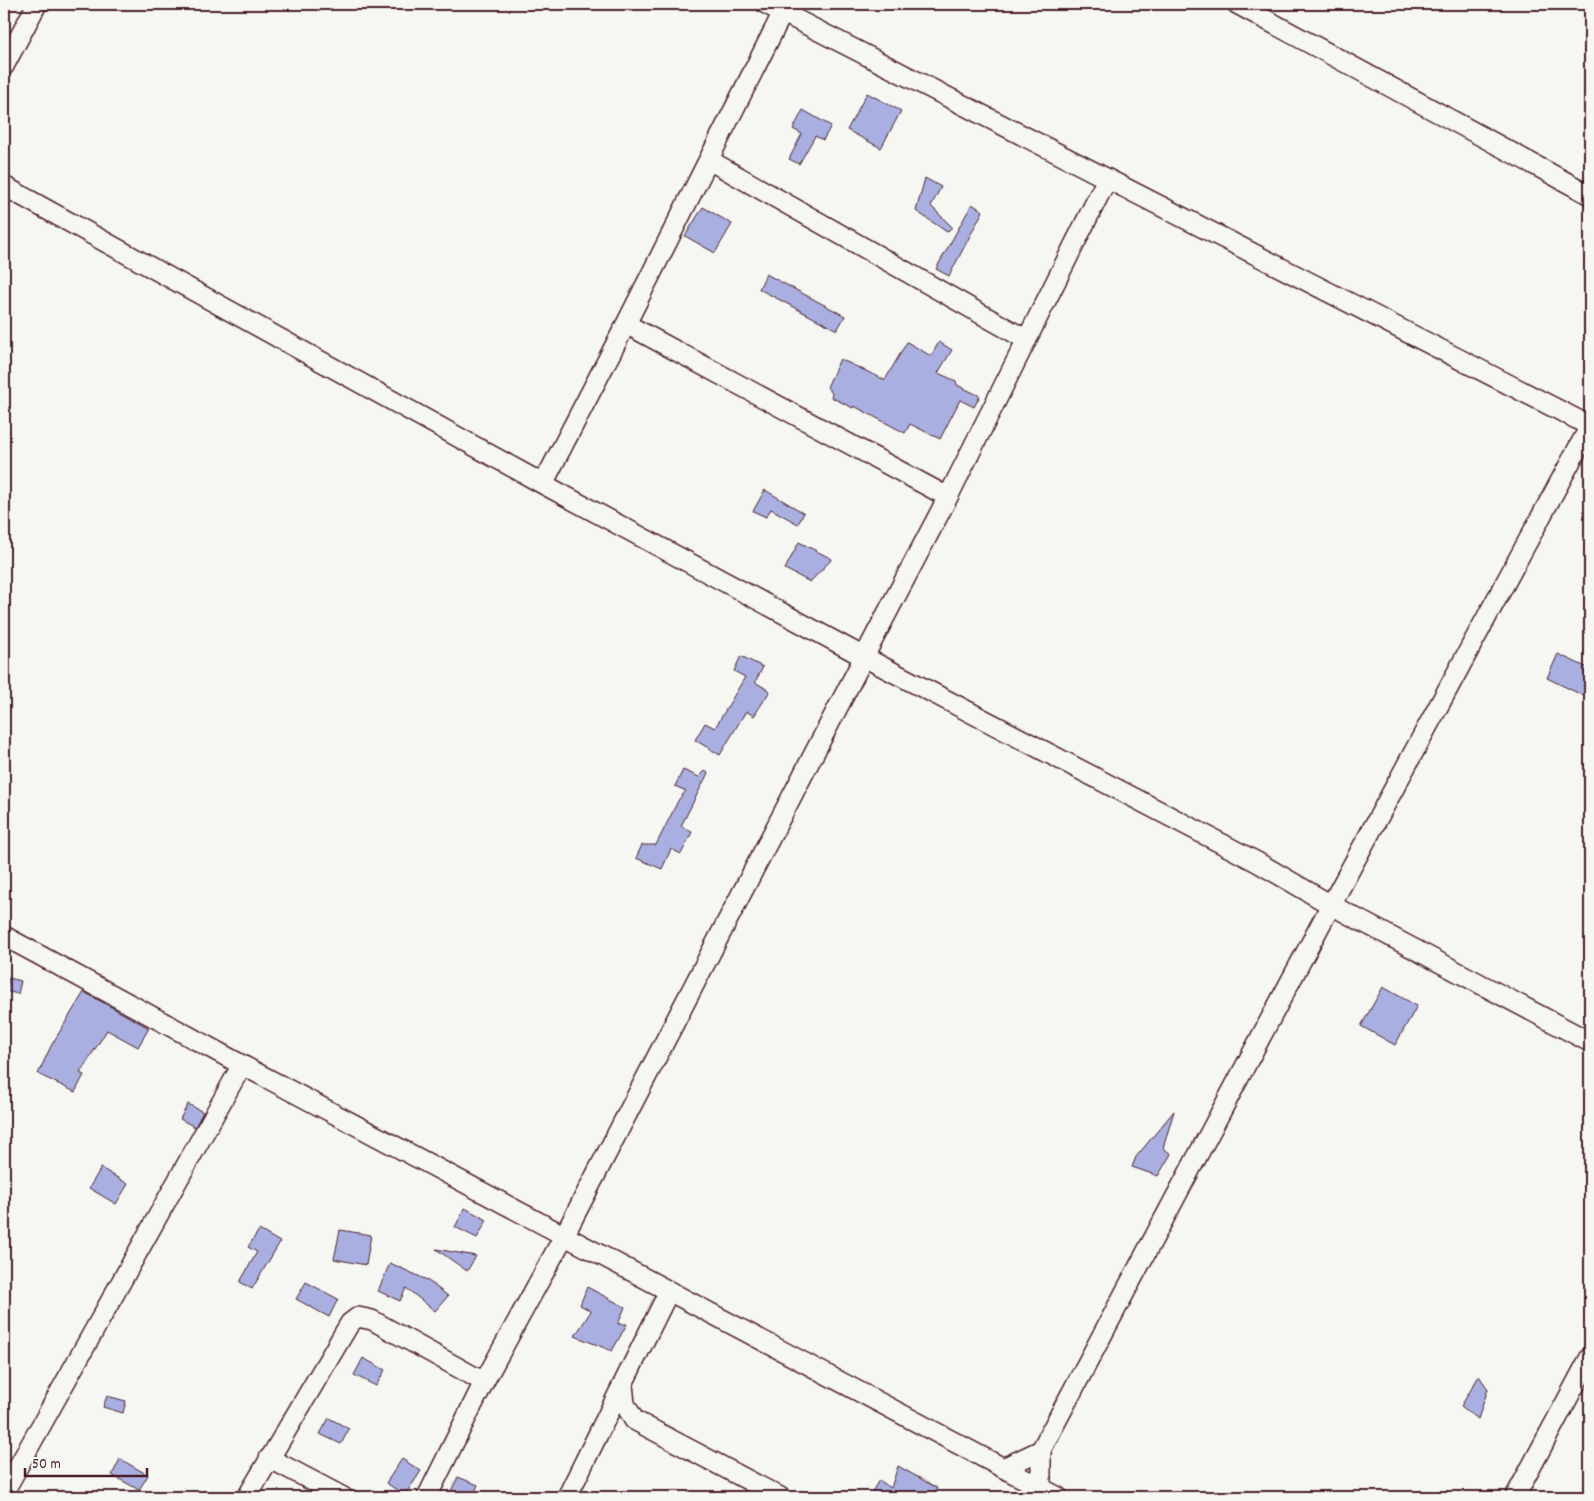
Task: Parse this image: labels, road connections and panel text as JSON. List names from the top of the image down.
{
  "scale_bar": "50 m"
}
